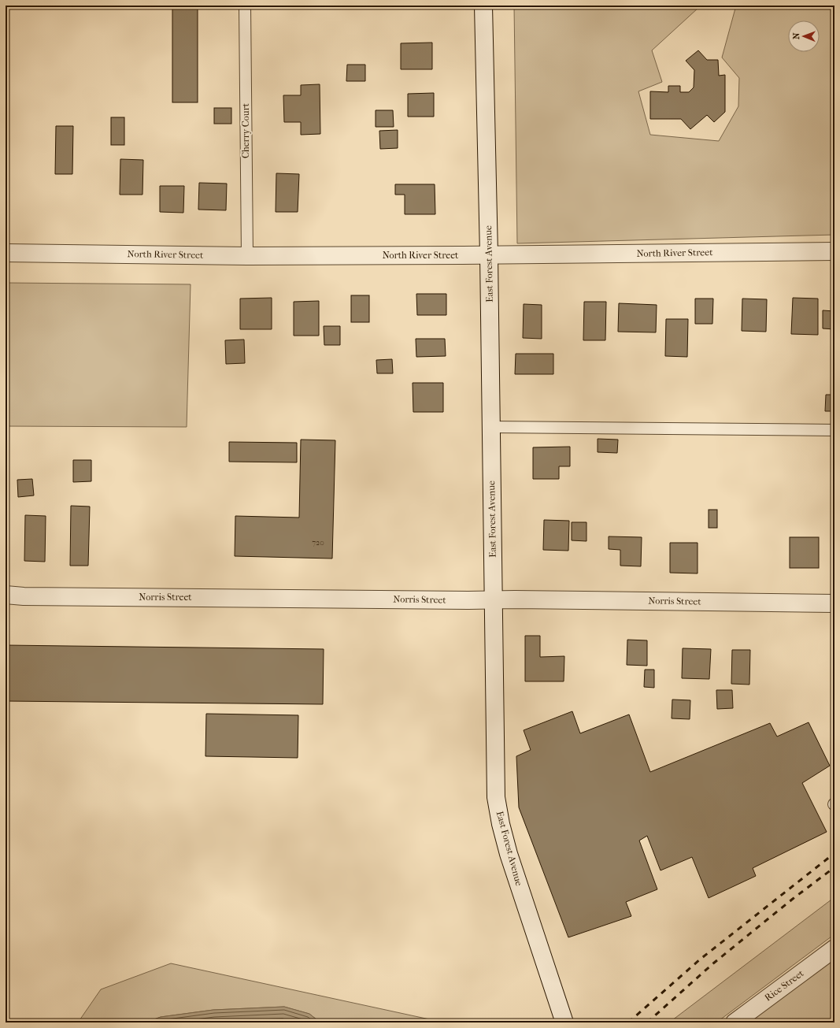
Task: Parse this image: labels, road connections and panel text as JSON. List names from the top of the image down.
{
  "streets": {
    "street": [
      "North River Street",
      "East Forest Avenue",
      "Norris Street",
      "Rice Street"
    ],
    "lane": ["Cherry Court"]
  },
  "crossings": [
    ["Cherry Court", "North River Street"],
    ["North River Street", "East Forest Avenue"],
    ["East Forest Avenue", "Norris Street"]
  ],
  "house_numbers": ["720"],
  "north": "left"
}
